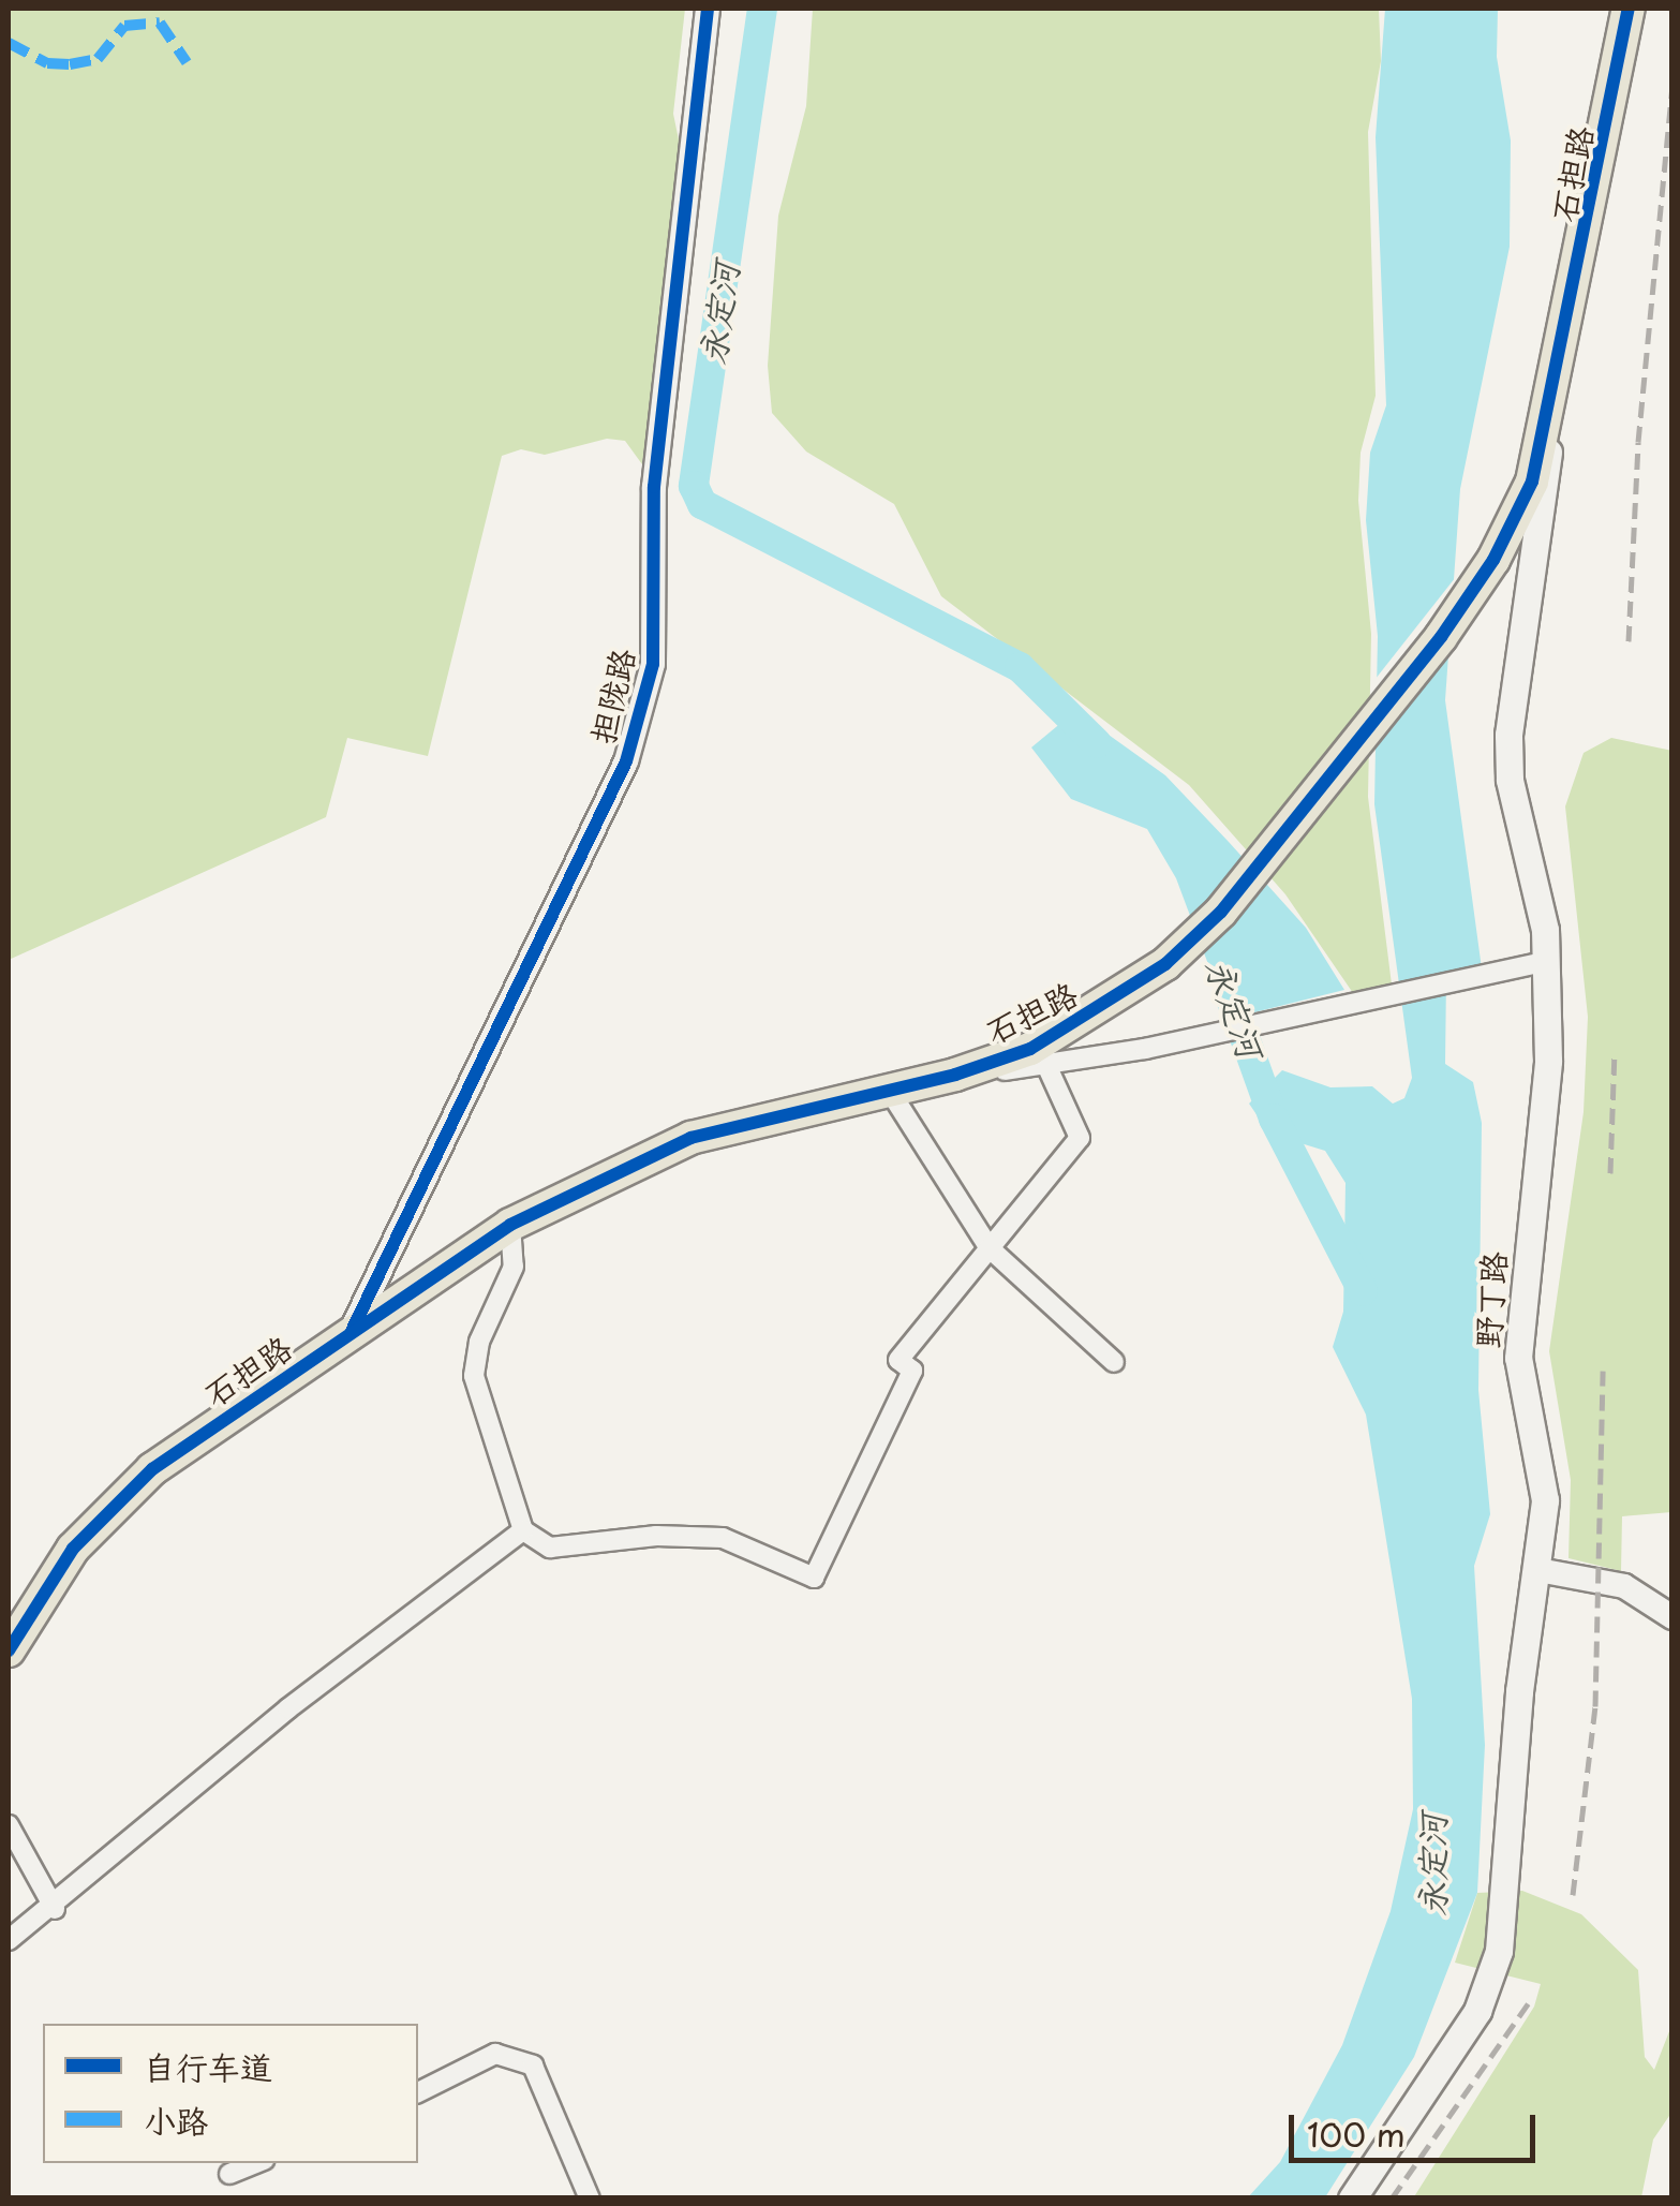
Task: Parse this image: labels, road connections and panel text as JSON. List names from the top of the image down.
{
  "streets": {
    "main road": ["石担路", "野丁路"],
    "street": ["担陇路"]
  },
  "crossings": [
    ["石担路", "担陇路"],
    ["石担路", "野丁路"]
  ],
  "water": ["永定河"],
  "legend": ["自行车道", "小路"],
  "scale_bar": "100 m"
}
